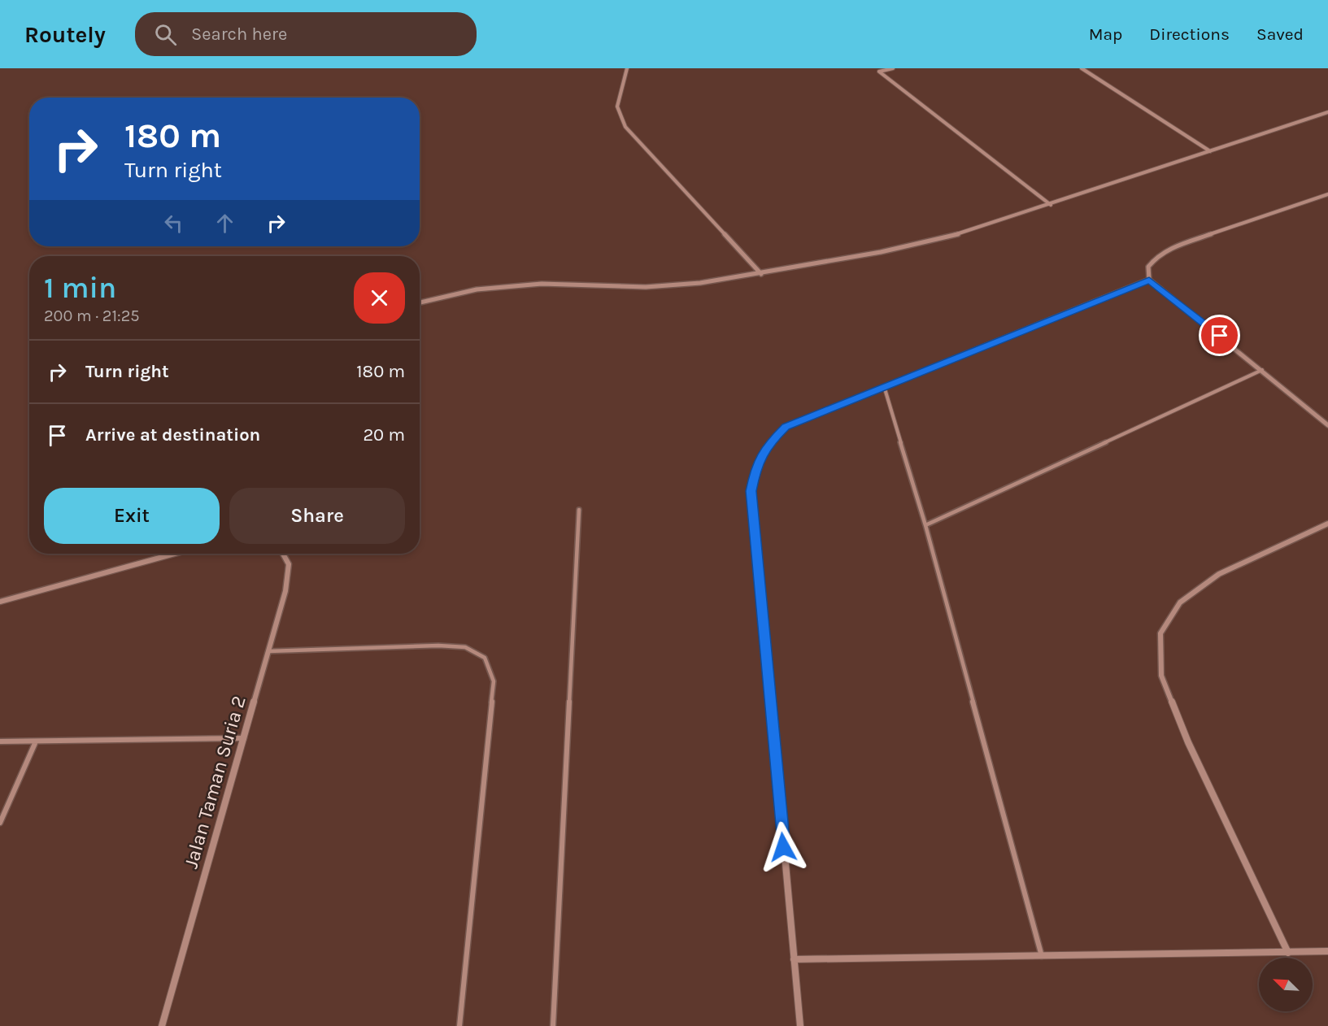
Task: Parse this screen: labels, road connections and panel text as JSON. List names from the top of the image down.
{
  "streets": {
    "street": ["Jalan Taman Suria 2"]
  },
  "north": "top left",
  "page": {
    "header": "Routely",
    "search": "Search here",
    "nav": ["Map", "Directions", "Saved"],
    "turn": ["180 m", "Turn right"],
    "heading": ["1 min", "200 m · 21:25"],
    "list": [
      {
        "name": "Turn right",
        "value": "180 m"
      },
      {
        "name": "Arrive at destination",
        "value": "20 m"
      }
    ],
    "buttons": ["Exit", "Share"]
  }
}
